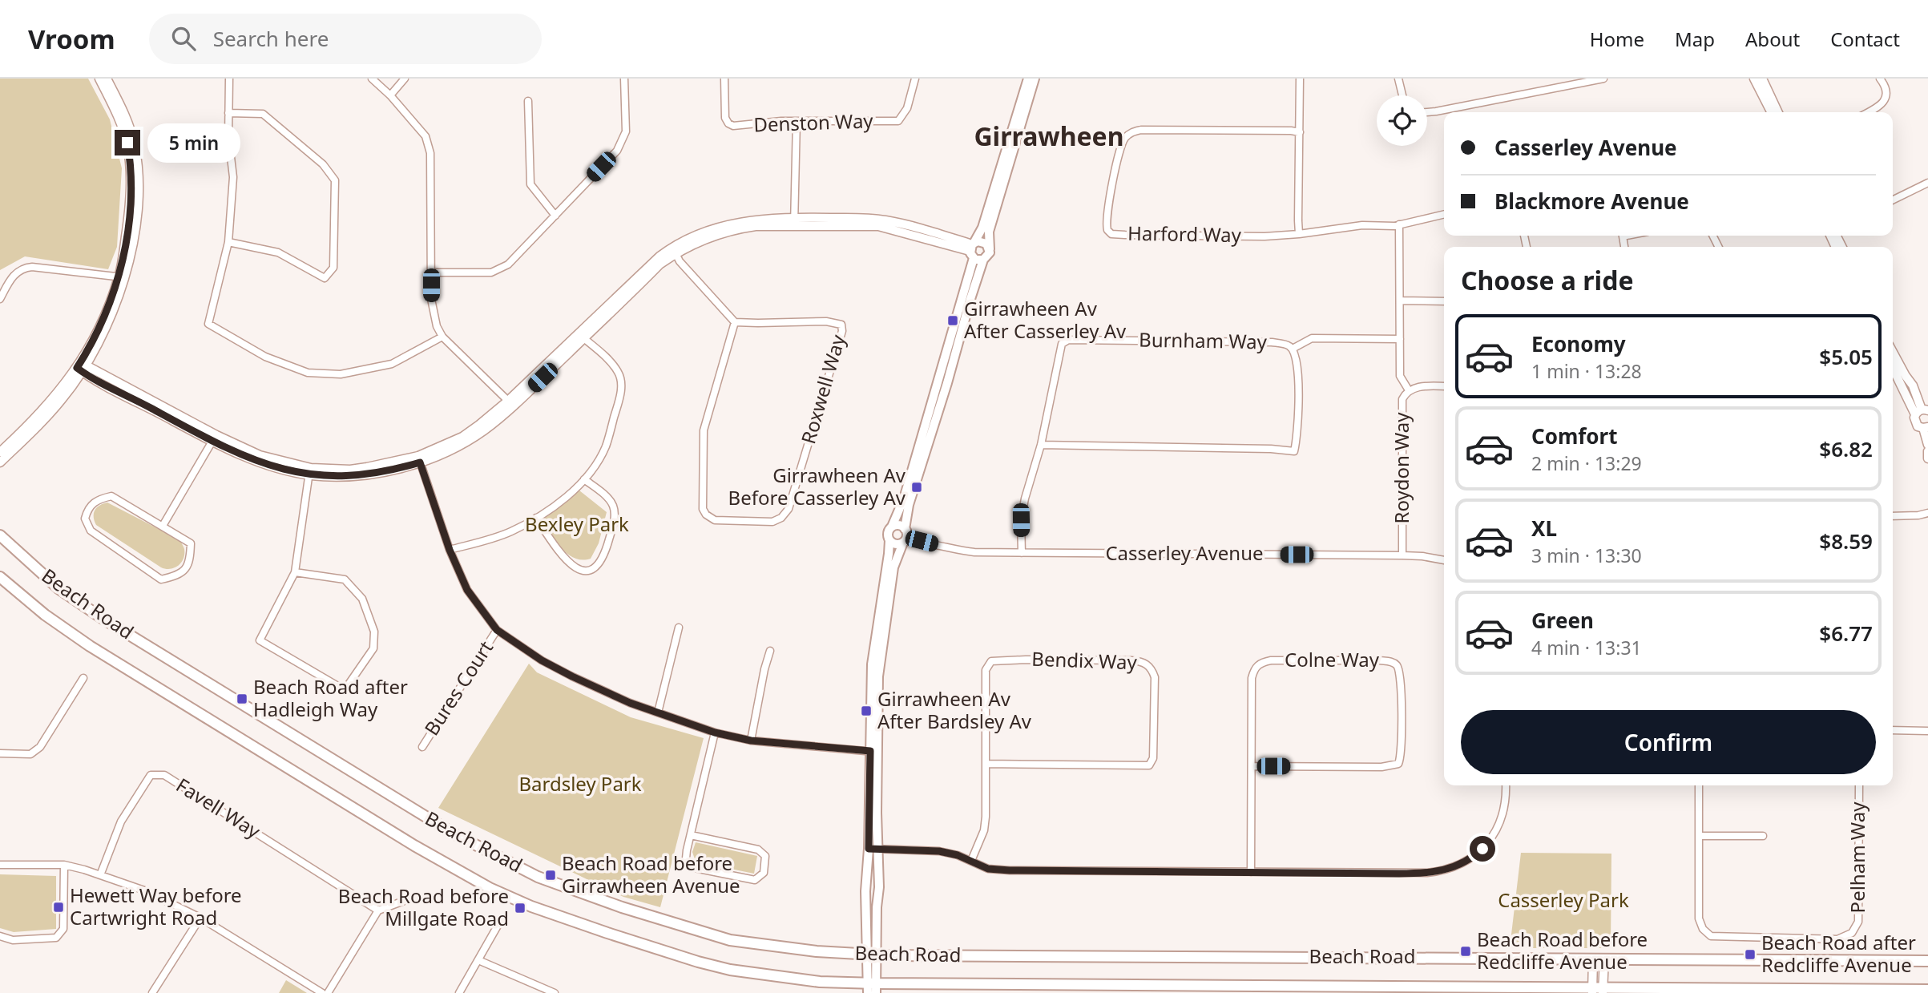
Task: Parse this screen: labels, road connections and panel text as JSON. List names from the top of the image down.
{
  "streets": {
    "main road": ["Beach Road"],
    "street": [
      "Denston Way",
      "Harford Way",
      "Burnham Way",
      "Roxwell Way",
      "Roydon Way",
      "Casserley Avenue",
      "Colne Way",
      "Bendix Way",
      "Bures Court",
      "Favell Way",
      "Pelham Way"
    ]
  },
  "crossings": [
    ["Burnham Way", "Casserley Avenue"],
    ["Roydon Way", "Casserley Avenue"]
  ],
  "districts": ["Girrawheen"],
  "parks": ["Bexley Park", "Bardsley Park", "Casserley Park"],
  "places": {
    "transit": [
      "Girrawheen Av After Casserley Av",
      "Girrawheen Av Before Casserley Av",
      "Beach Road after Hadleigh Way",
      "Girrawheen Av After Bardsley Av",
      "Beach Road before Girrawheen Avenue",
      "Hewett Way before Cartwright Road",
      "Beach Road before Millgate Road",
      "Beach Road before Redcliffe Avenue",
      "Beach Road after Redcliffe Avenue"
    ]
  },
  "page": {
    "header": "Vroom",
    "search": "Search here",
    "nav": [
      "Home",
      "Map",
      "About",
      "Contact"
    ],
    "banner": ["Casserley Avenue", "Blackmore Avenue"],
    "bubble": "5 min",
    "heading": "Choose a ride",
    "list": [
      {
        "name": "Economy",
        "note": "1 min · 13:28",
        "value": "$5.05"
      },
      {
        "name": "Comfort",
        "note": "2 min · 13:29",
        "value": "$6.82"
      },
      {
        "name": "XL",
        "note": "3 min · 13:30",
        "value": "$8.59"
      },
      {
        "name": "Green",
        "note": "4 min · 13:31",
        "value": "$6.77"
      }
    ],
    "buttons": "Confirm"
  }
}
